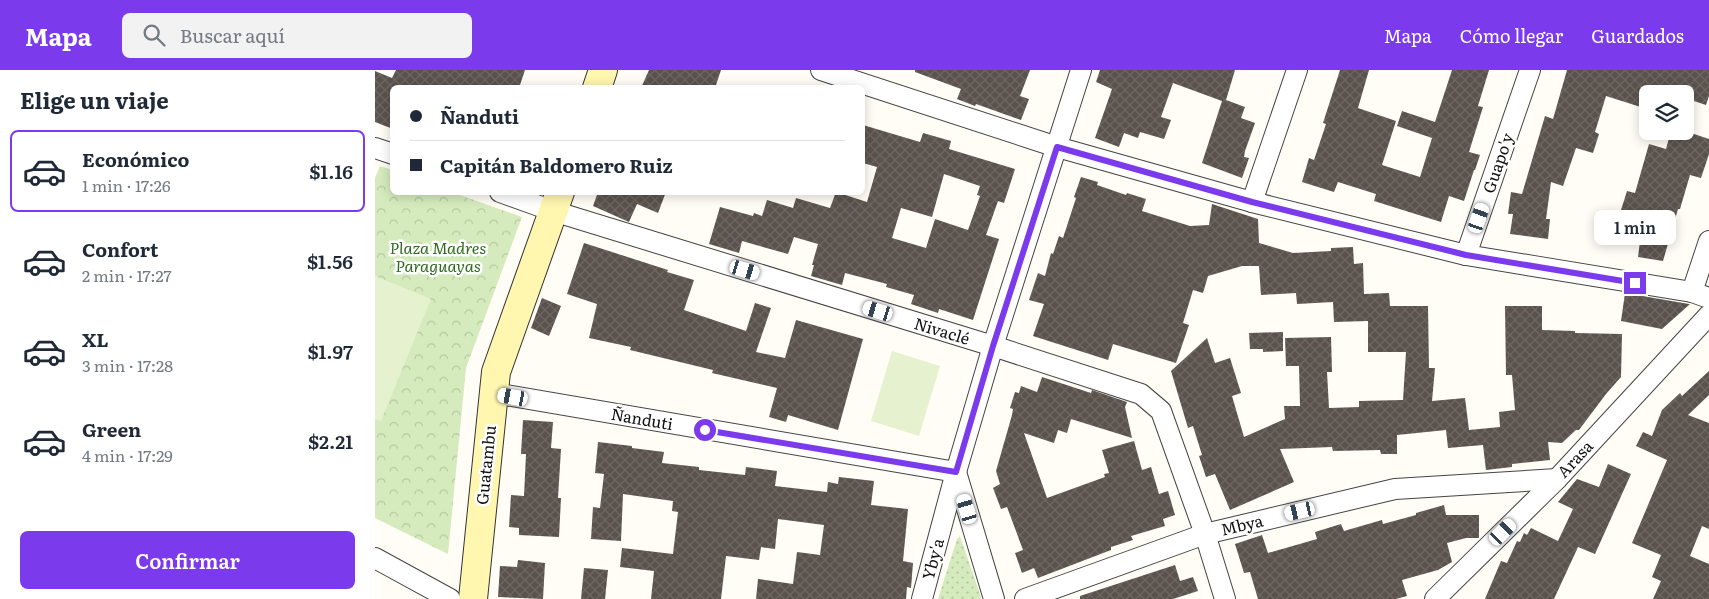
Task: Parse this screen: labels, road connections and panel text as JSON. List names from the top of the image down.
{
  "streets": {
    "street": [
      "Guapo'y",
      "Nivaclé",
      "Ñanduti",
      "Arasa",
      "Guatambu",
      "Mbya",
      "Yby'a"
    ]
  },
  "crossings": [
    ["Nivaclé", "Guatambu"],
    ["Nivaclé", "Mbya"],
    ["Nivaclé", "Yby'a"],
    ["Ñanduti", "Guatambu"],
    ["Ñanduti", "Yby'a"],
    ["Arasa", "Mbya"]
  ],
  "parks": ["Plaza Madres Paraguayas"],
  "page": {
    "header": "Mapa",
    "search": "Buscar aquí",
    "nav": ["Mapa", "Cómo llegar", "Guardados"],
    "heading": "Elige un viaje",
    "banner": ["Ñanduti", "Capitán Baldomero Ruiz"],
    "list": [
      {
        "name": "Económico",
        "note": "1 min · 17:26",
        "value": "$1.16"
      },
      {
        "name": "Confort",
        "note": "2 min · 17:27",
        "value": "$1.56"
      },
      {
        "name": "XL",
        "note": "3 min · 17:28",
        "value": "$1.97"
      },
      {
        "name": "Green",
        "note": "4 min · 17:29",
        "value": "$2.21"
      }
    ],
    "bubble": "1 min",
    "buttons": "Confirmar"
  }
}
